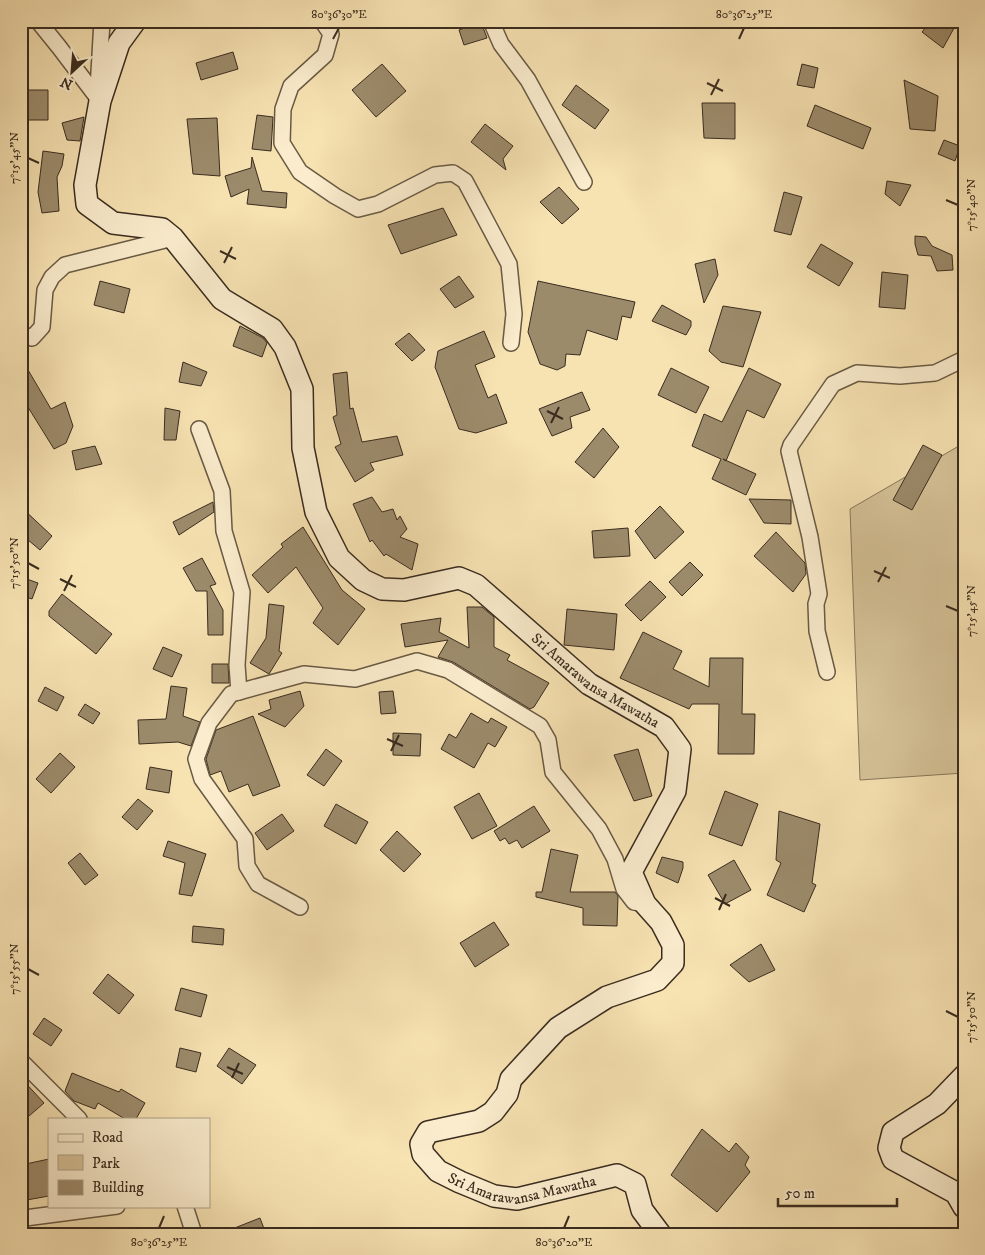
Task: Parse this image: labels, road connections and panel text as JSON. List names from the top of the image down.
{
  "streets": {
    "street": ["Sri Amarawansa Mawatha"]
  },
  "legend": ["Road", "Park", "Building"],
  "scale_bar": "50 m",
  "north": "bottom left",
  "coordinates": [
    "80°36'30\"E",
    "80°36'25\"E",
    "7°15'45\"N",
    "7°15'40\"N",
    "7°15'50\"N",
    "7°15'55\"N",
    "80°36'20\"E"
  ]
}
